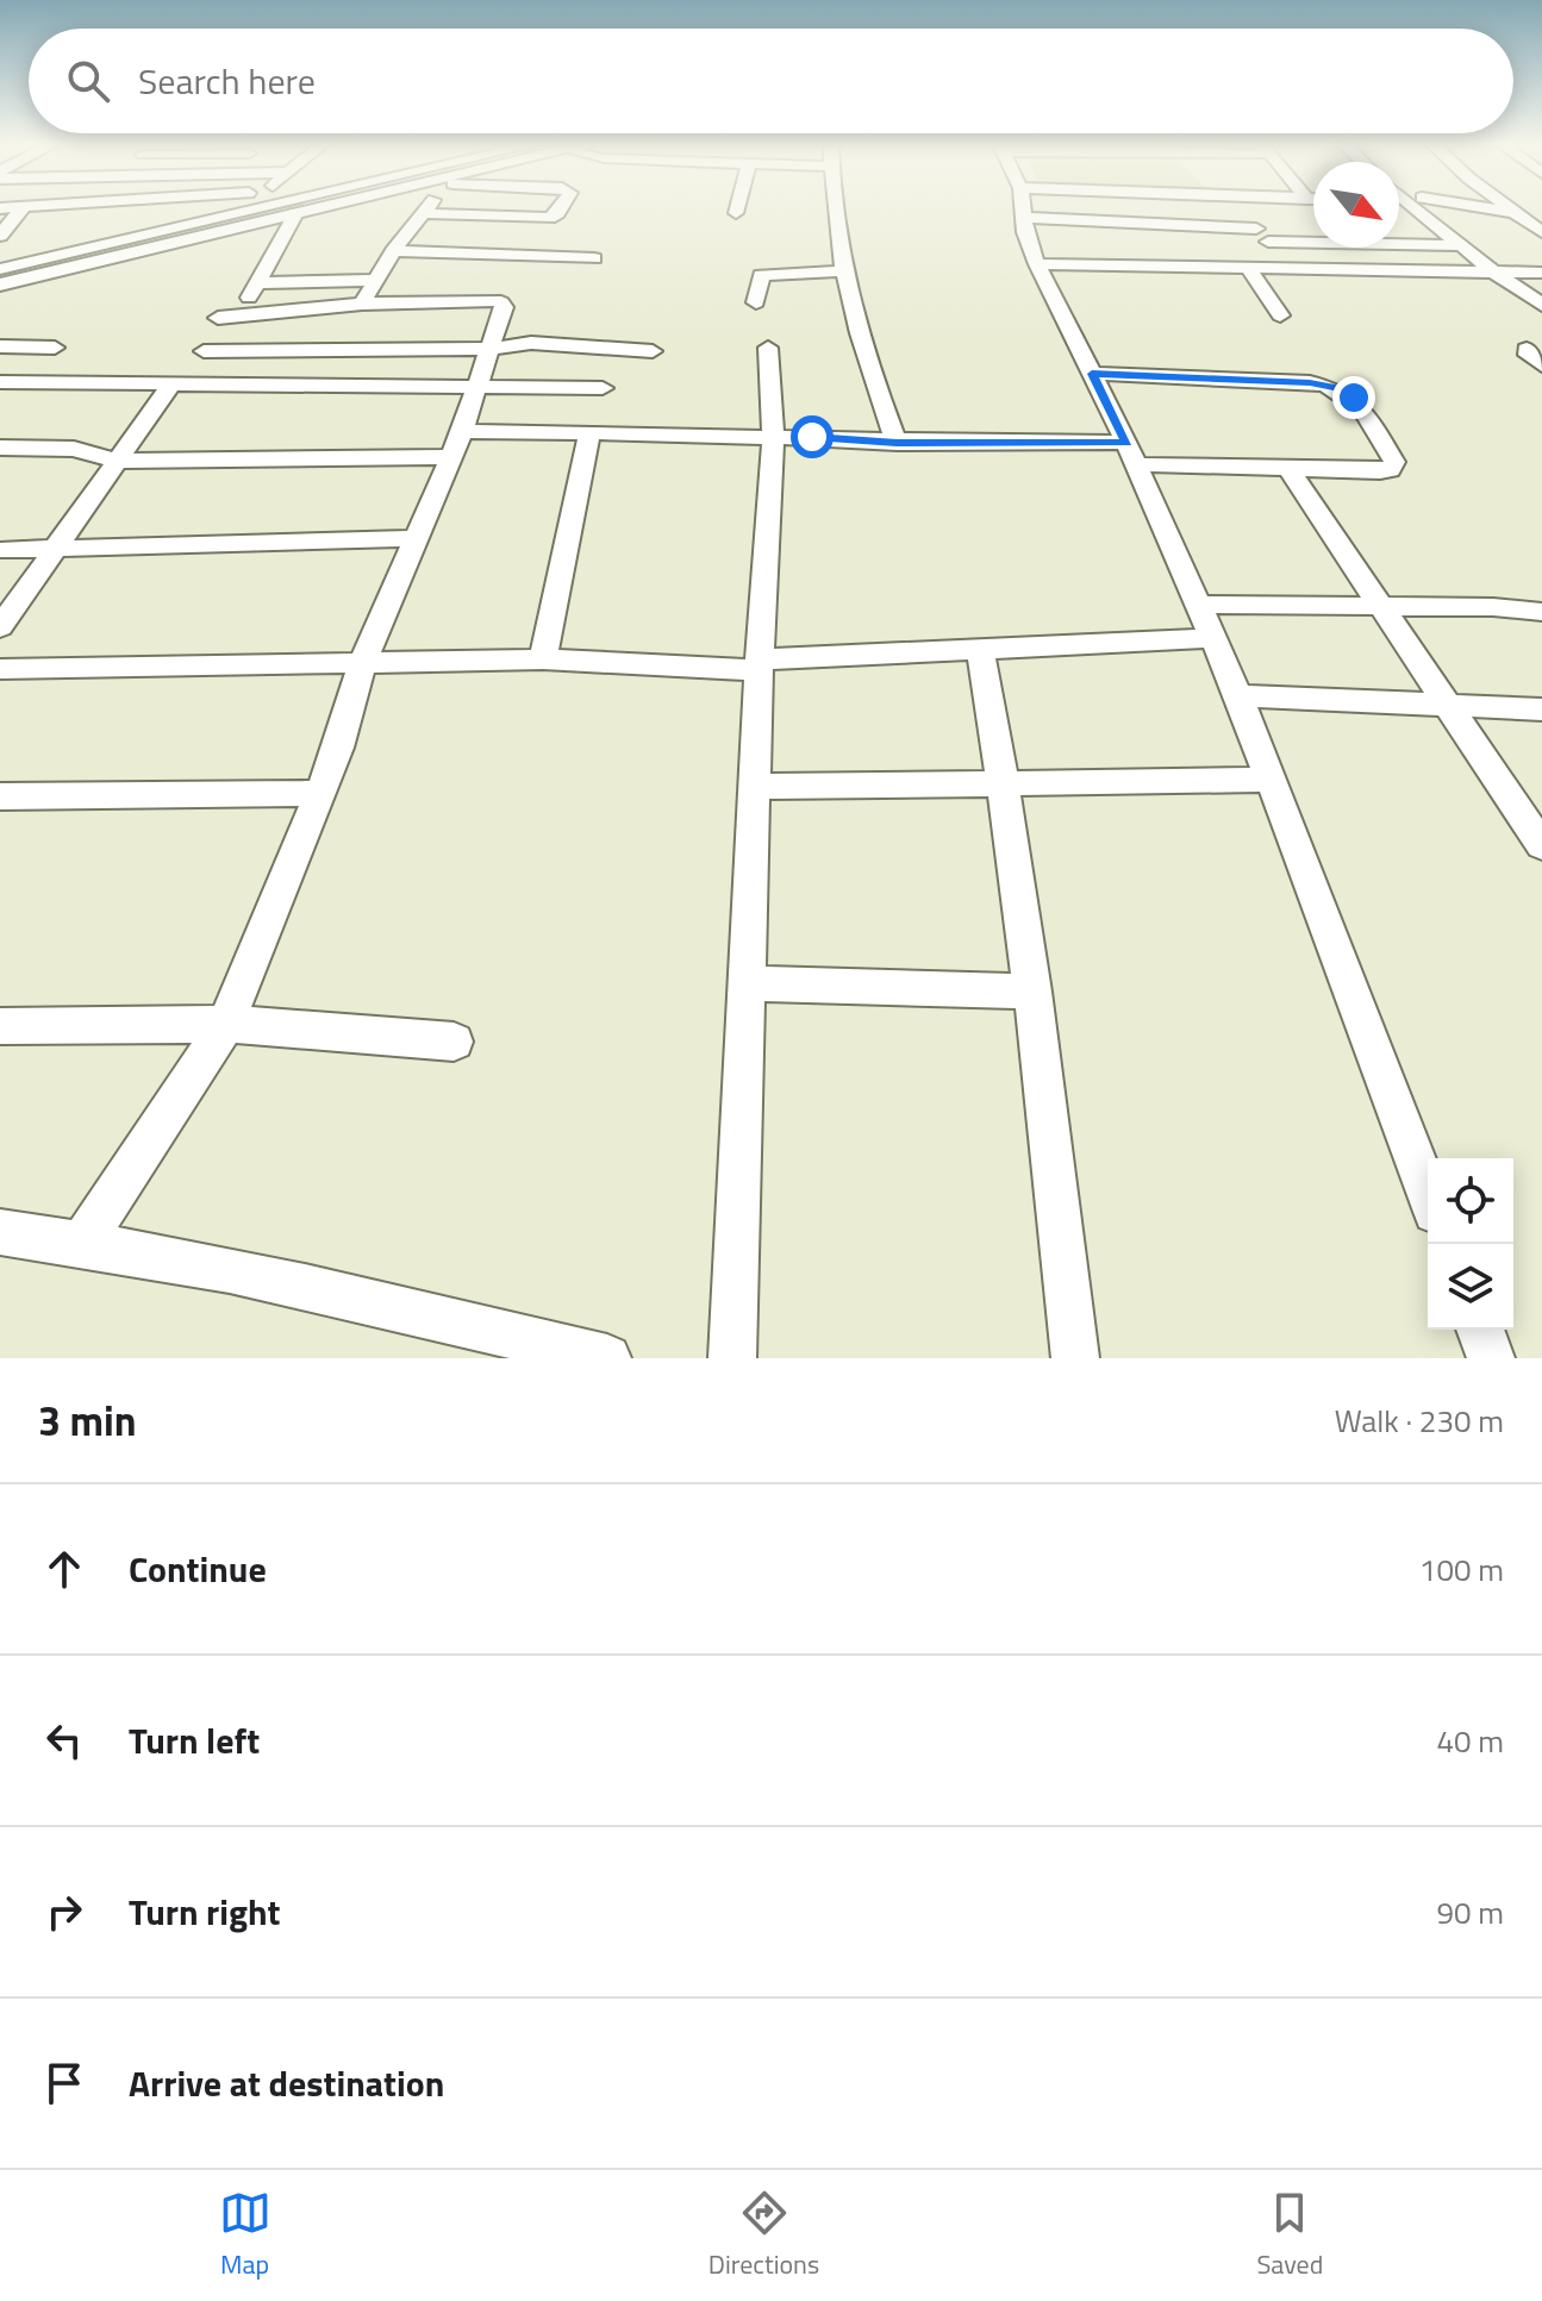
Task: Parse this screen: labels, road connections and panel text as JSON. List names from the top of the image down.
{
  "north": "bottom right",
  "page": {
    "search": "Search here",
    "heading": ["3 min", "Walk · 230 m"],
    "list": [
      ["Continue", "100 m"],
      ["Turn left", "40 m"],
      ["Turn right", "90 m"],
      "Arrive at destination"
    ],
    "nav": ["Map", "Directions", "Saved"]
  }
}
